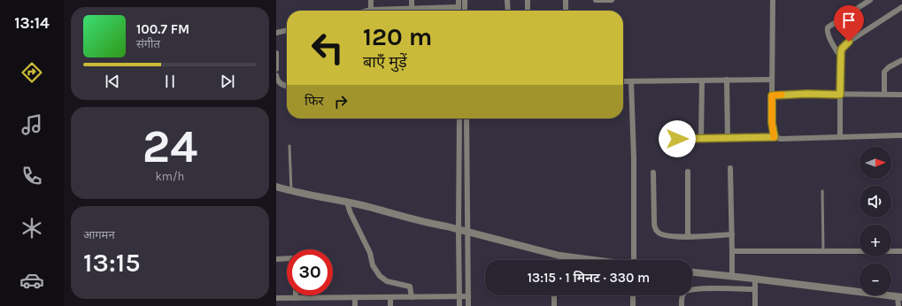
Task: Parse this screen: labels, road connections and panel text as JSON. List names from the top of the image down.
{
  "north": "right",
  "page": {
    "tabs": "13:14",
    "turn": ["120 m", "बाएँ मुड़ें"],
    "song": ["100.7 FM", "संगीत"],
    "then": "फिर",
    "tile": [
      ["24", "km/h"],
      ["आगमन", "13:15"]
    ],
    "map_buttons": ["+", "−"],
    "limit": "30",
    "trip": "13:15 · 1 मिनट · 330 m"
  }
}
